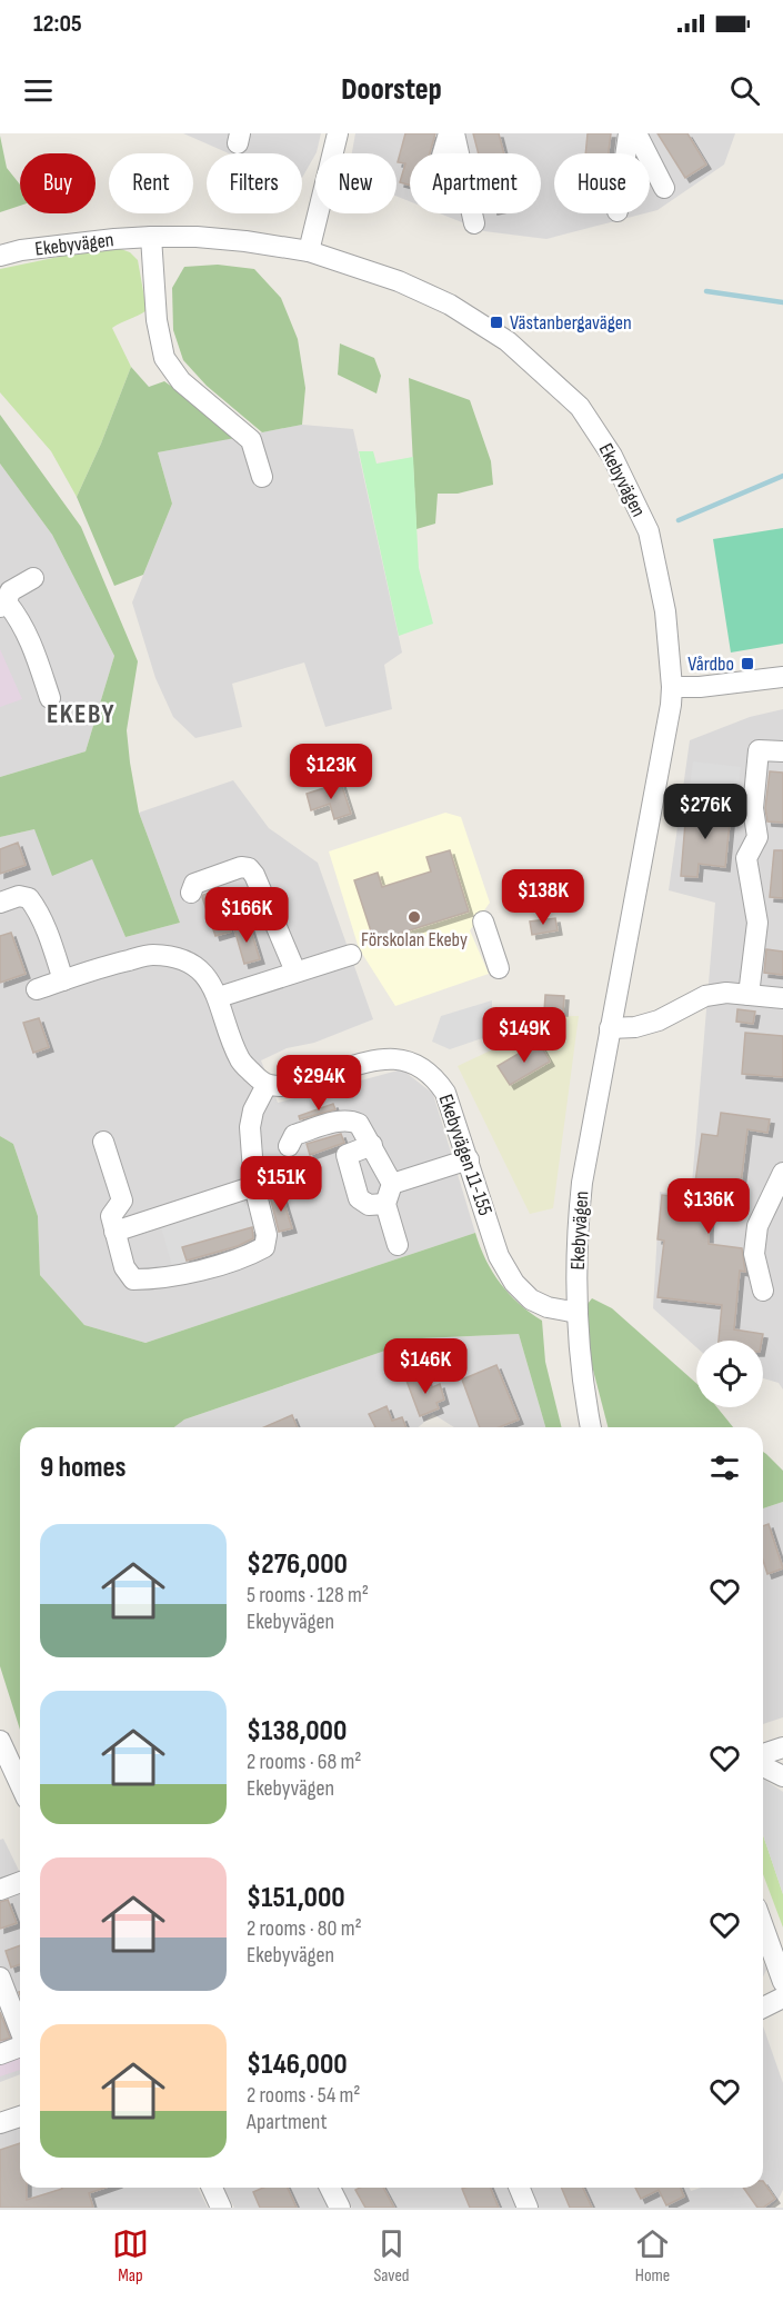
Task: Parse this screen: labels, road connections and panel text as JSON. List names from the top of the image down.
{
  "streets": {
    "street": ["Ekebyvägen", "Ekebyvägen 11-155"]
  },
  "crossings": [
    ["Ekebyvägen", "Ekebyvägen 11-155"]
  ],
  "districts": ["EKEBY"],
  "places": {
    "transit": ["Västanbergavägen", "Vårdbo"],
    "other": ["Förskolan Ekeby"]
  },
  "page": {
    "status": "12:05",
    "header": "Doorstep",
    "chip": [
      "Buy",
      "Rent",
      "Filters",
      "New",
      "Apartment",
      "House"
    ],
    "price": [
      "$123K",
      "$276K",
      "$138K",
      "$166K",
      "$149K",
      "$294K",
      "$151K",
      "$136K",
      "$146K"
    ],
    "heading": "9 homes",
    "list": [
      {
        "name": "$276,000",
        "note": "5 rooms · 128 m² · Ekebyvägen"
      },
      {
        "name": "$138,000",
        "note": "2 rooms · 68 m² · Ekebyvägen"
      },
      {
        "name": "$151,000",
        "note": "2 rooms · 80 m² · Ekebyvägen"
      },
      {
        "name": "$146,000",
        "note": "2 rooms · 54 m² · Apartment"
      }
    ],
    "tabs": ["Map", "Saved", "Home"]
  }
}
